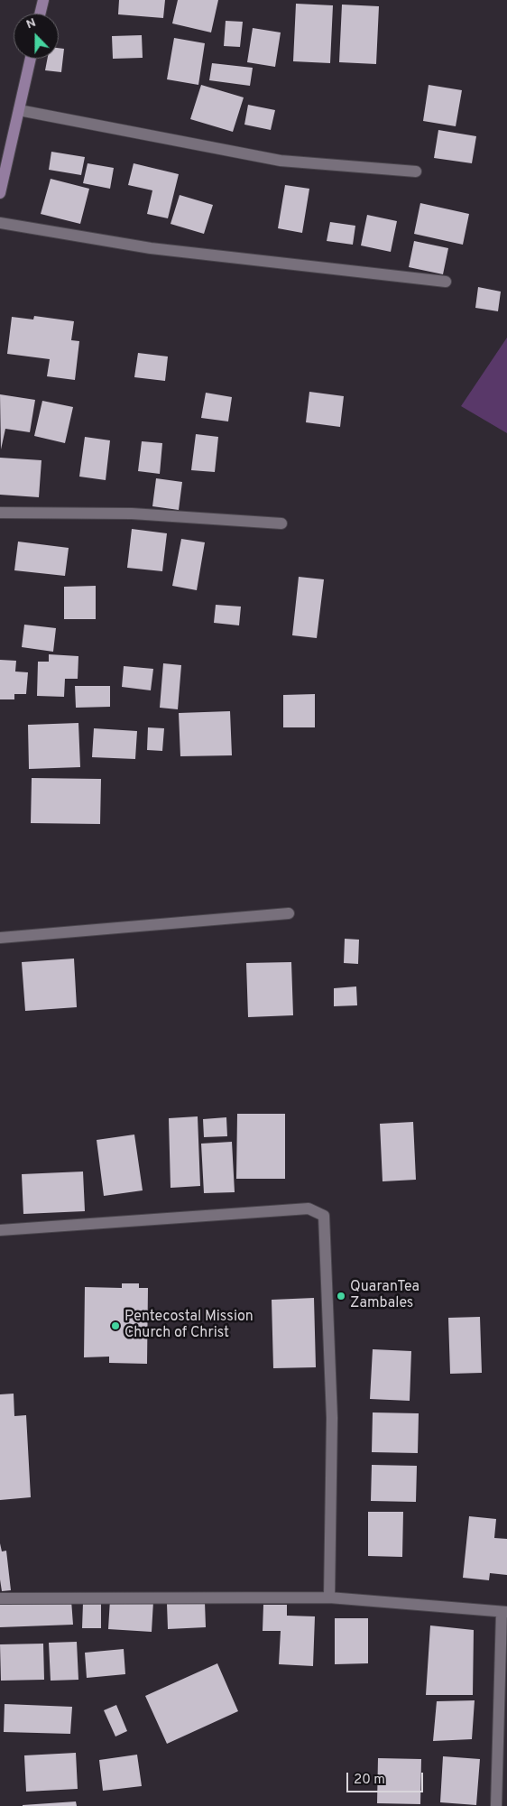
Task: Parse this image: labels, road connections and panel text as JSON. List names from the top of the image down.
{
  "places": ["QuaranTea Zambales", "Pentecostal Mission Church of Christ"],
  "scale_bar": "20 m",
  "north": "top"
}
